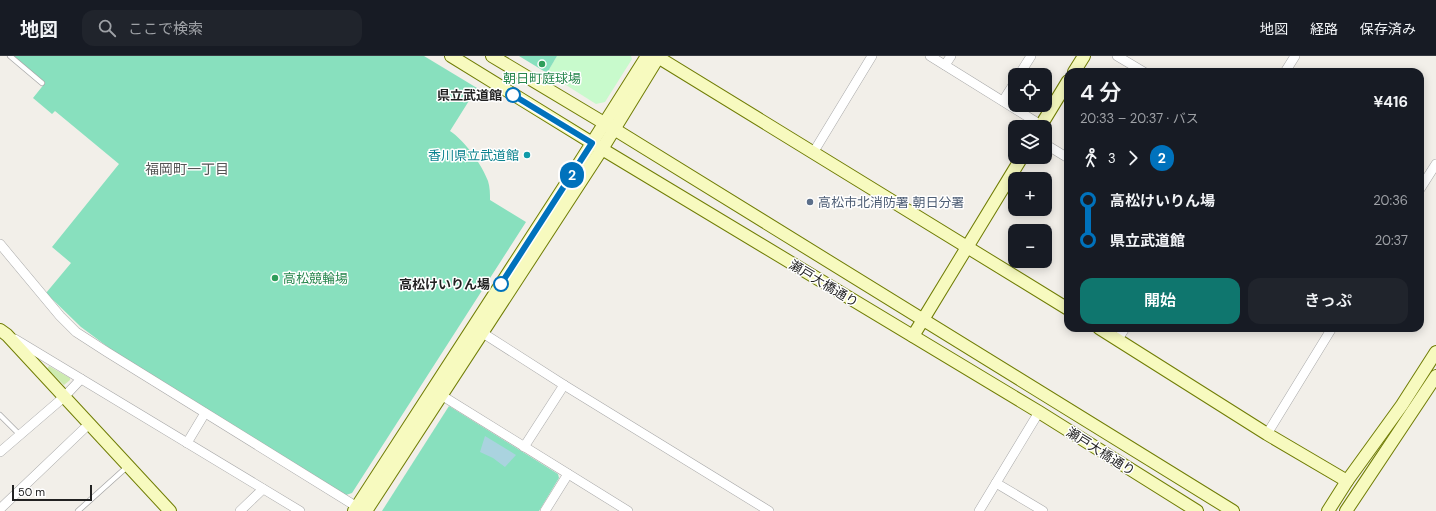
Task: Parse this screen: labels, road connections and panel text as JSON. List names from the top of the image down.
{
  "streets": {
    "street": ["瀬戸大橋通り"]
  },
  "districts": ["福岡町一丁目"],
  "places": [
    "朝日町庭球場",
    "県立武道館",
    "香川県立武道館",
    "高松市北消防署 朝日分署",
    "高松競輪場",
    "高松けいりん場"
  ],
  "lines": ["bus line 2"],
  "scale_bar": "50 m",
  "page": {
    "header": "地図",
    "search": "ここで検索",
    "nav": ["地図", "経路", "保存済み"],
    "on_map": "2",
    "map_buttons": ["+", "−"],
    "heading": ["4 分", "20:33 – 20:37 · バス", "¥416"],
    "legs": ["3", "2"],
    "list": [
      {
        "name": "高松けいりん場",
        "value": "20:36"
      },
      {
        "name": "県立武道館",
        "value": "20:37"
      }
    ],
    "buttons": ["開始", "きっぷ"],
    "scale": "50 m"
  }
}
